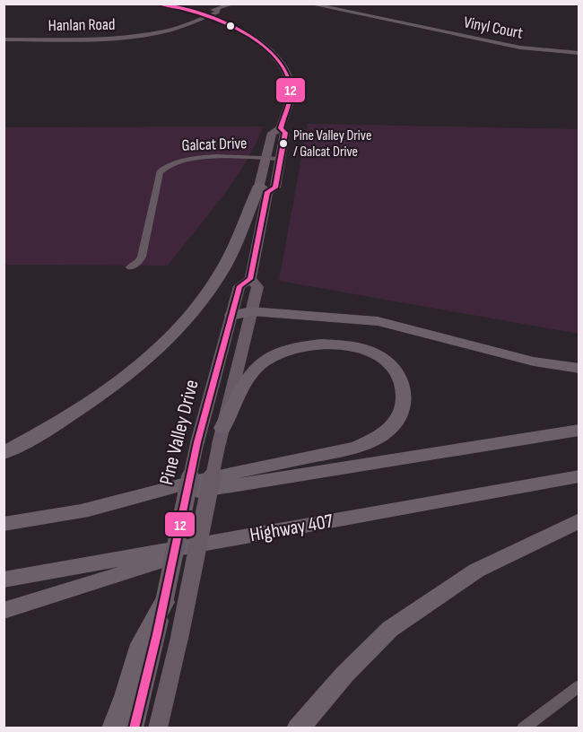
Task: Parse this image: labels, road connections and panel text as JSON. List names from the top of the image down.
{
  "streets": {
    "highway": ["Highway 407"],
    "main road": ["Pine Valley Drive"],
    "street": ["Hanlan Road", "Vinyl Court", "Galcat Drive"]
  },
  "crossings": [
    ["Hanlan Road", "Pine Valley Drive"],
    ["Galcat Drive", "Pine Valley Drive"]
  ],
  "places": ["Pine Valley Drive / Galcat Drive"],
  "lines": ["transit line 12"]
}
